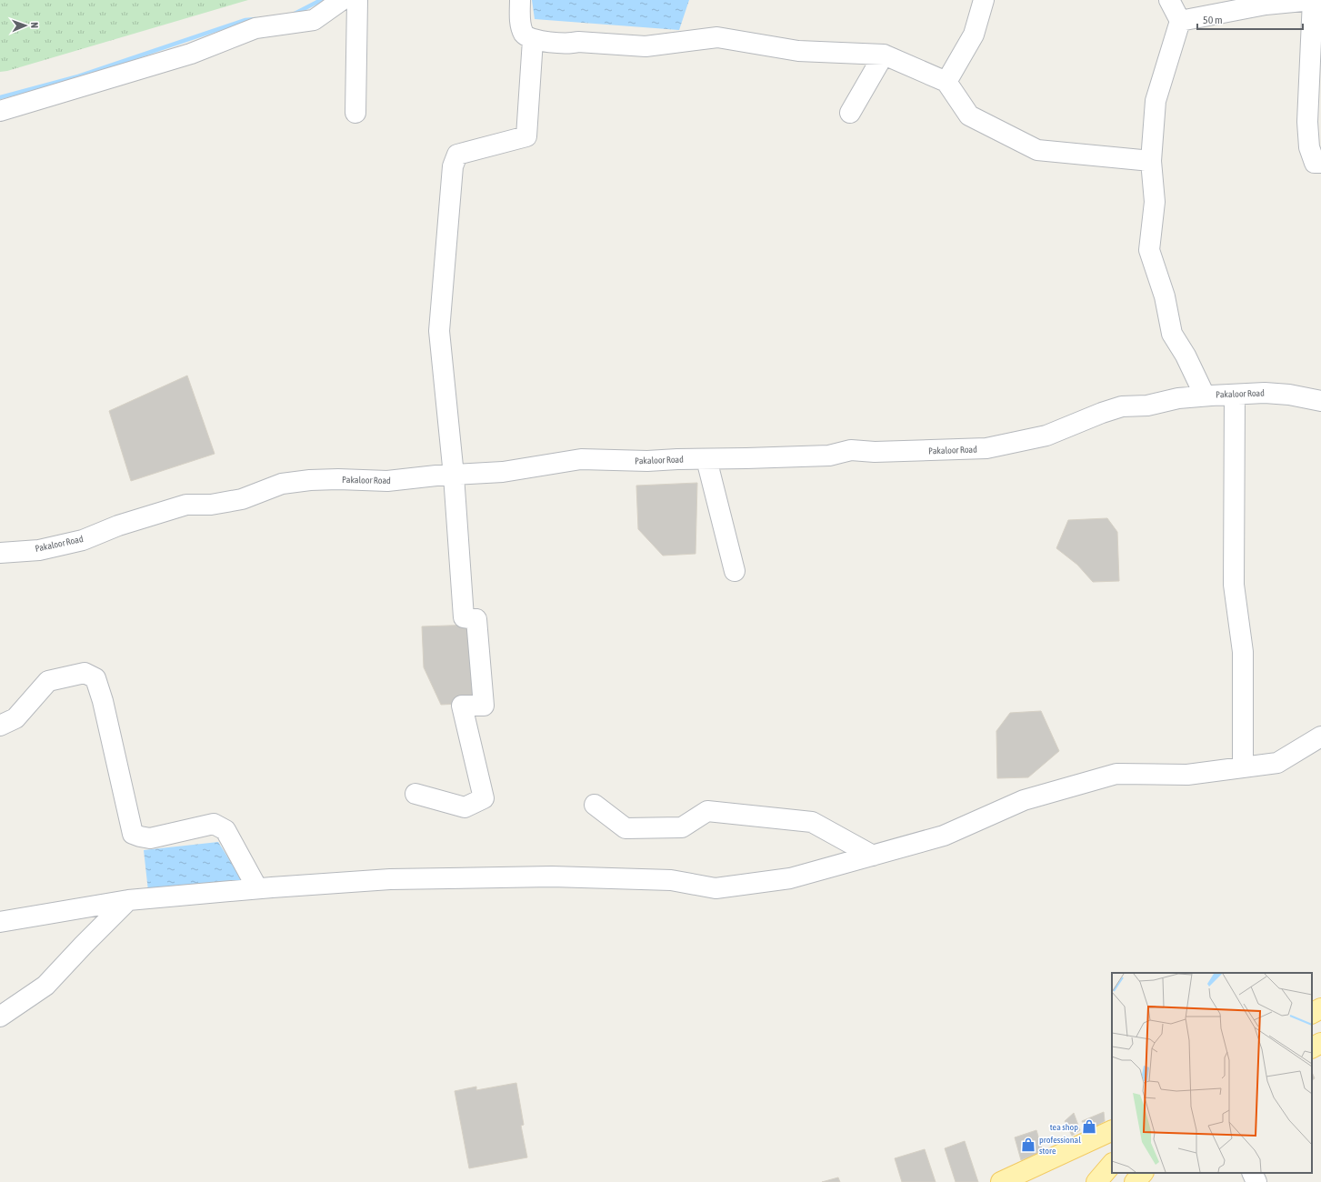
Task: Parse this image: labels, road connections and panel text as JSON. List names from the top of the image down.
{
  "streets": {
    "street": ["Pakaloor Road"]
  },
  "places": {
    "shop": ["tea shop", "professional store"]
  },
  "scale_bar": "50 m",
  "north": "right"
}
